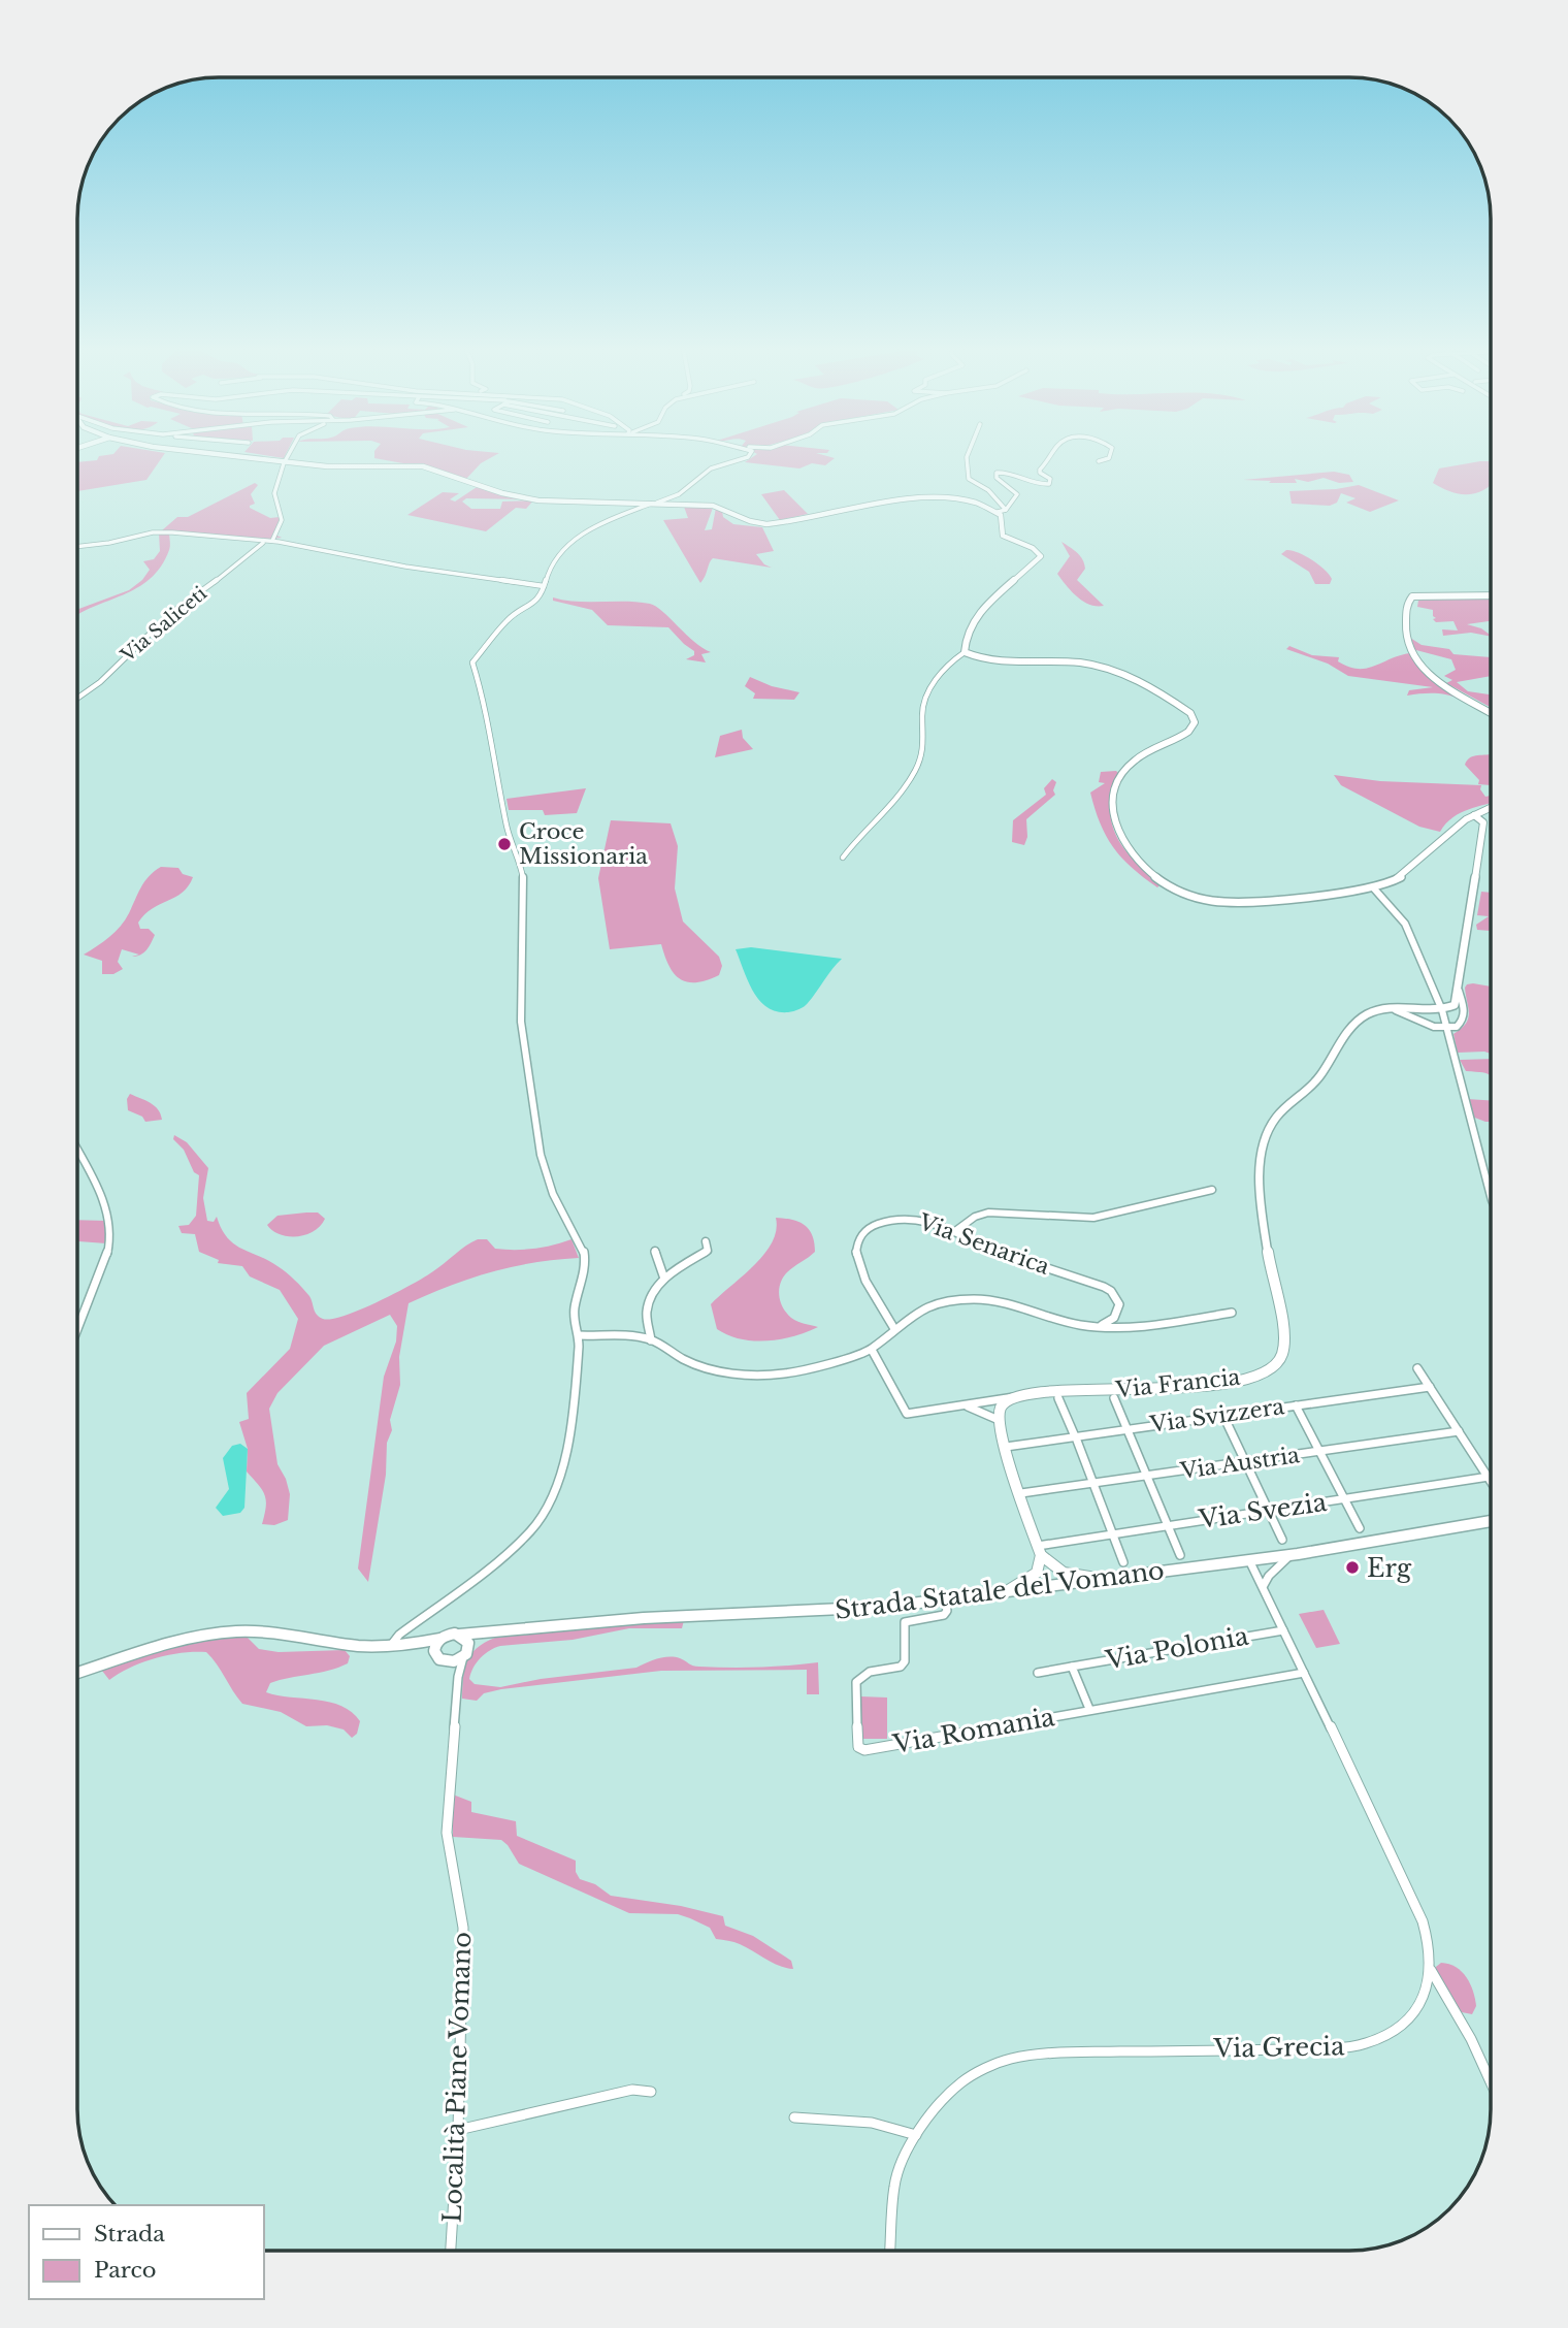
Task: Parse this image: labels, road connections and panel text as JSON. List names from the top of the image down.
{
  "streets": {
    "main road": ["Via Francia", "Strada Statale del Vomano"],
    "street": [
      "Via Saliceti",
      "Via Senarica",
      "Via Svizzera",
      "Via Austria",
      "Via Svezia",
      "Via Polonia",
      "Via Romania",
      "Via Grecia",
      "Località Piane Vomano"
    ]
  },
  "crossings": [
    ["Strada Statale del Vomano", "Via Romania"],
    ["Strada Statale del Vomano", "Via Grecia"],
    ["Strada Statale del Vomano", "Località Piane Vomano"],
    ["Via Polonia", "Via Romania"],
    ["Via Polonia", "Via Grecia"],
    ["Via Romania", "Via Grecia"]
  ],
  "places": ["Croce Missionaria", "Erg"],
  "legend": ["Strada", "Parco"]
}
